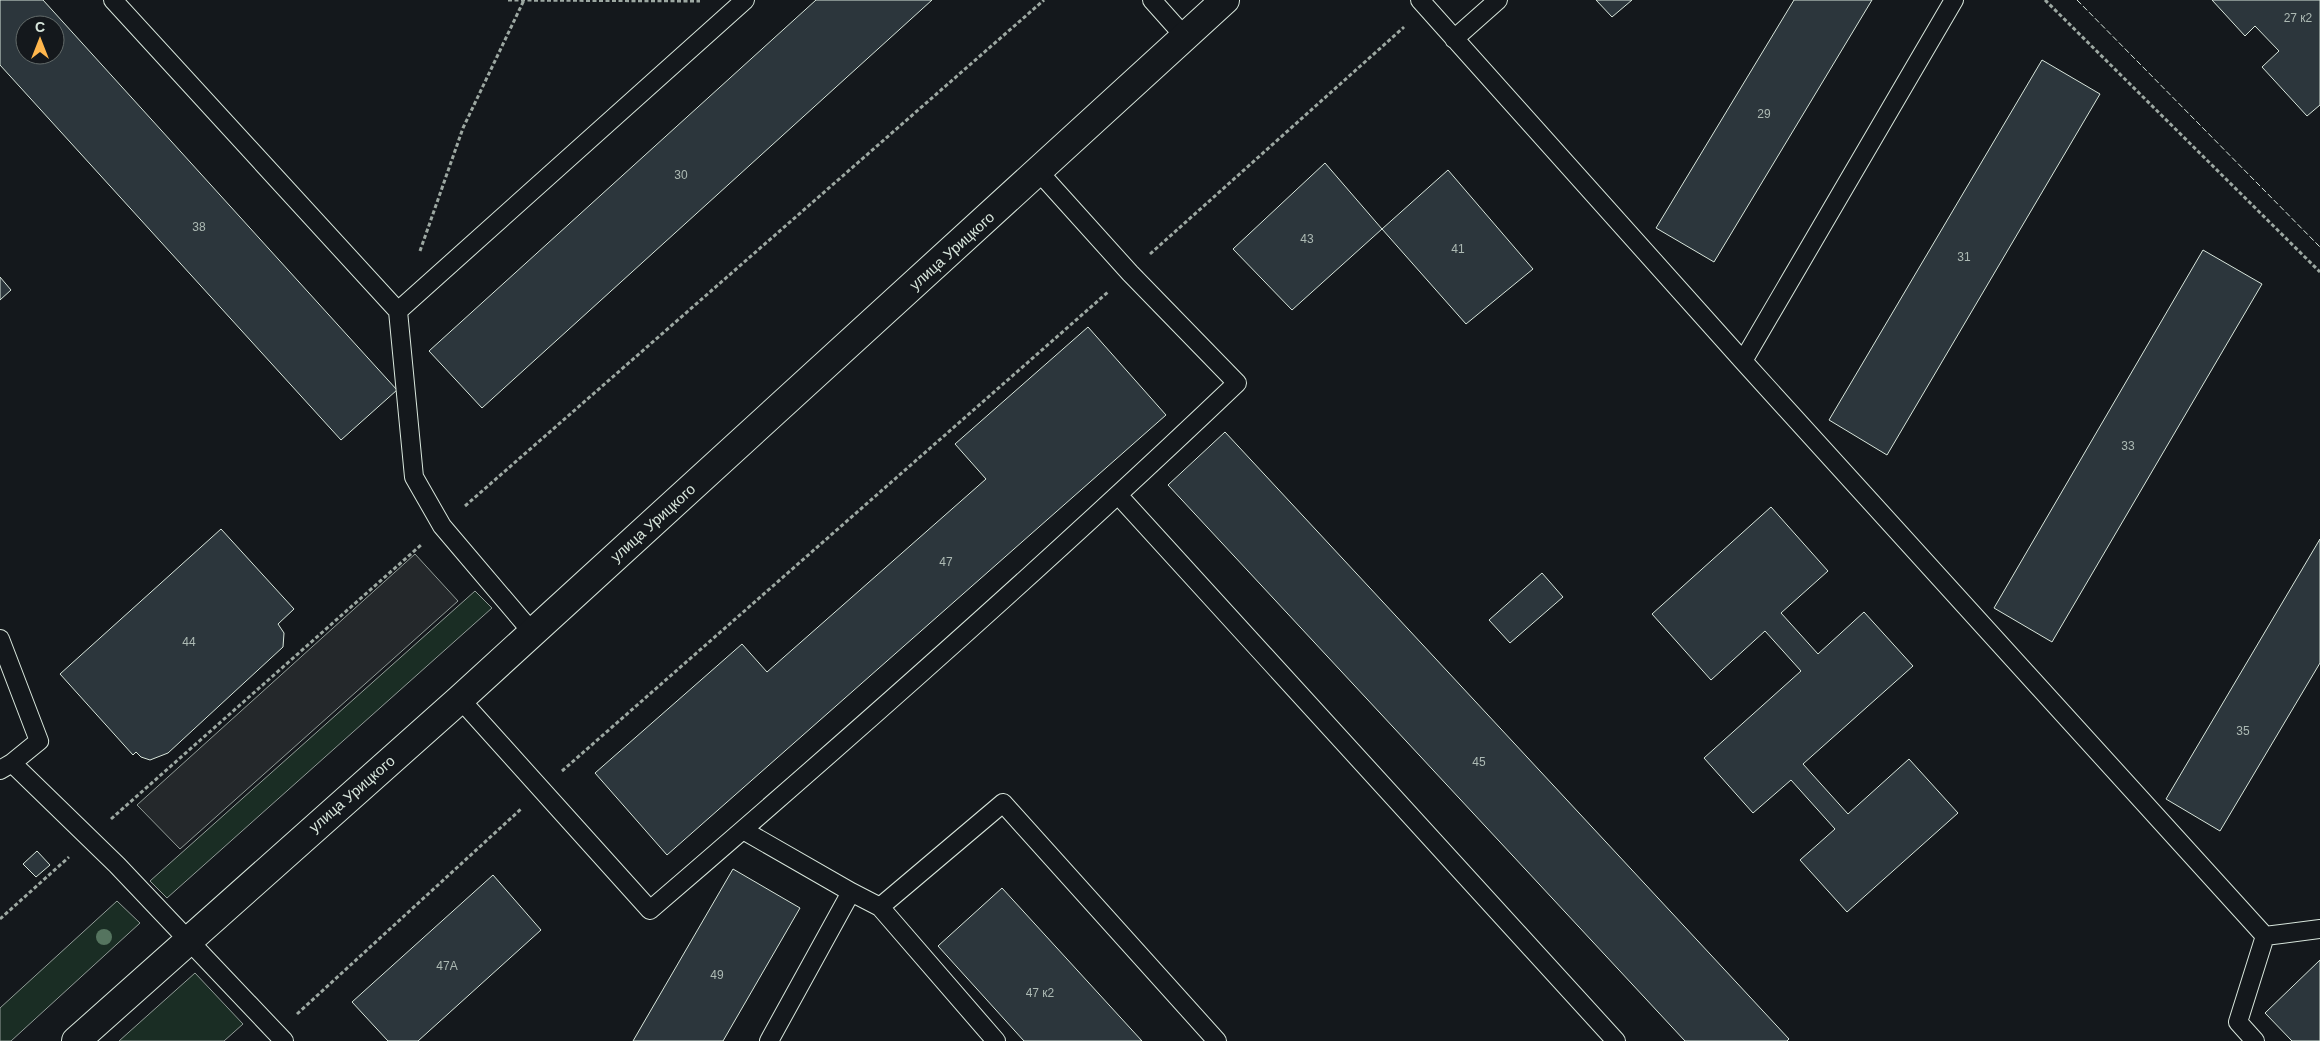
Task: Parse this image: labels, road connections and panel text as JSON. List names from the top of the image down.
{
  "streets": {
    "street": ["улица Урицкого"]
  },
  "house_numbers": [
    "27 к2",
    "29",
    "30",
    "38",
    "43",
    "41",
    "31",
    "33",
    "47",
    "44",
    "35",
    "45",
    "47А",
    "49",
    "47 к2"
  ],
  "north": "top"
}
